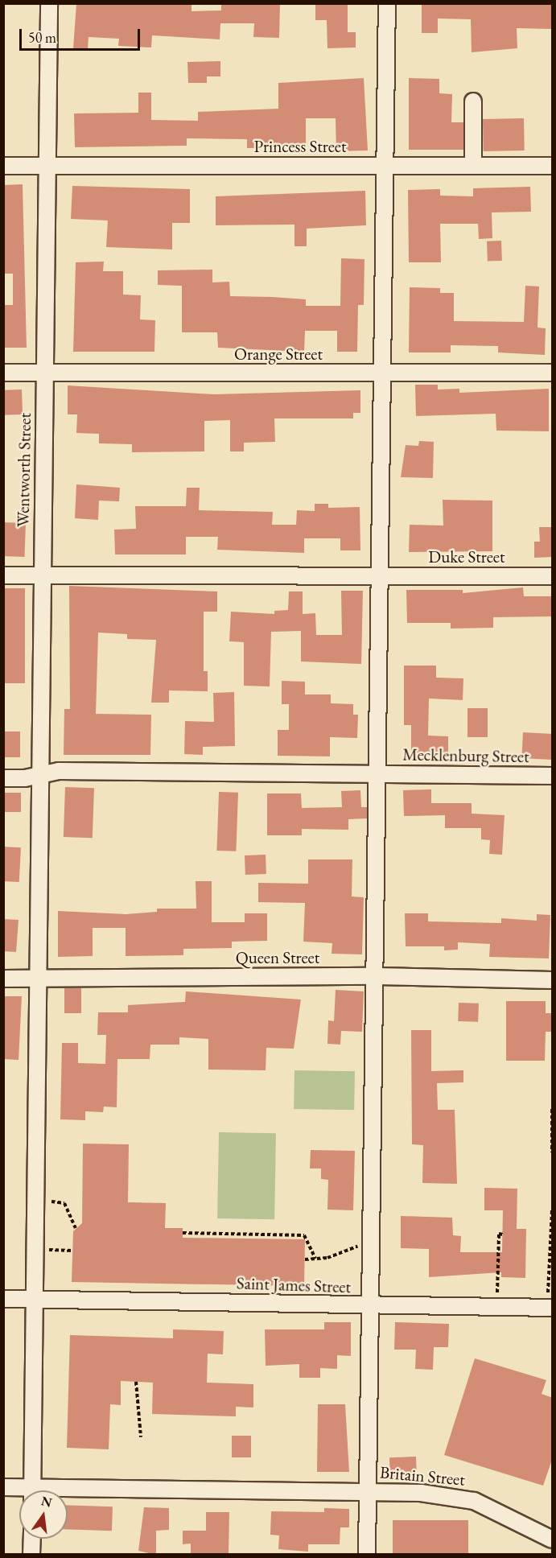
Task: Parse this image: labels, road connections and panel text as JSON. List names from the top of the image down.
{
  "streets": {
    "street": [
      "Princess Street",
      "Orange Street",
      "Wentworth Street",
      "Duke Street",
      "Mecklenburg Street",
      "Queen Street",
      "Saint James Street",
      "Britain Street"
    ]
  },
  "crossings": [
    ["Princess Street", "Wentworth Street"],
    ["Orange Street", "Wentworth Street"],
    ["Wentworth Street", "Duke Street"],
    ["Wentworth Street", "Mecklenburg Street"],
    ["Wentworth Street", "Queen Street"],
    ["Wentworth Street", "Saint James Street"]
  ],
  "scale_bar": "50 m",
  "north": "top"
}
